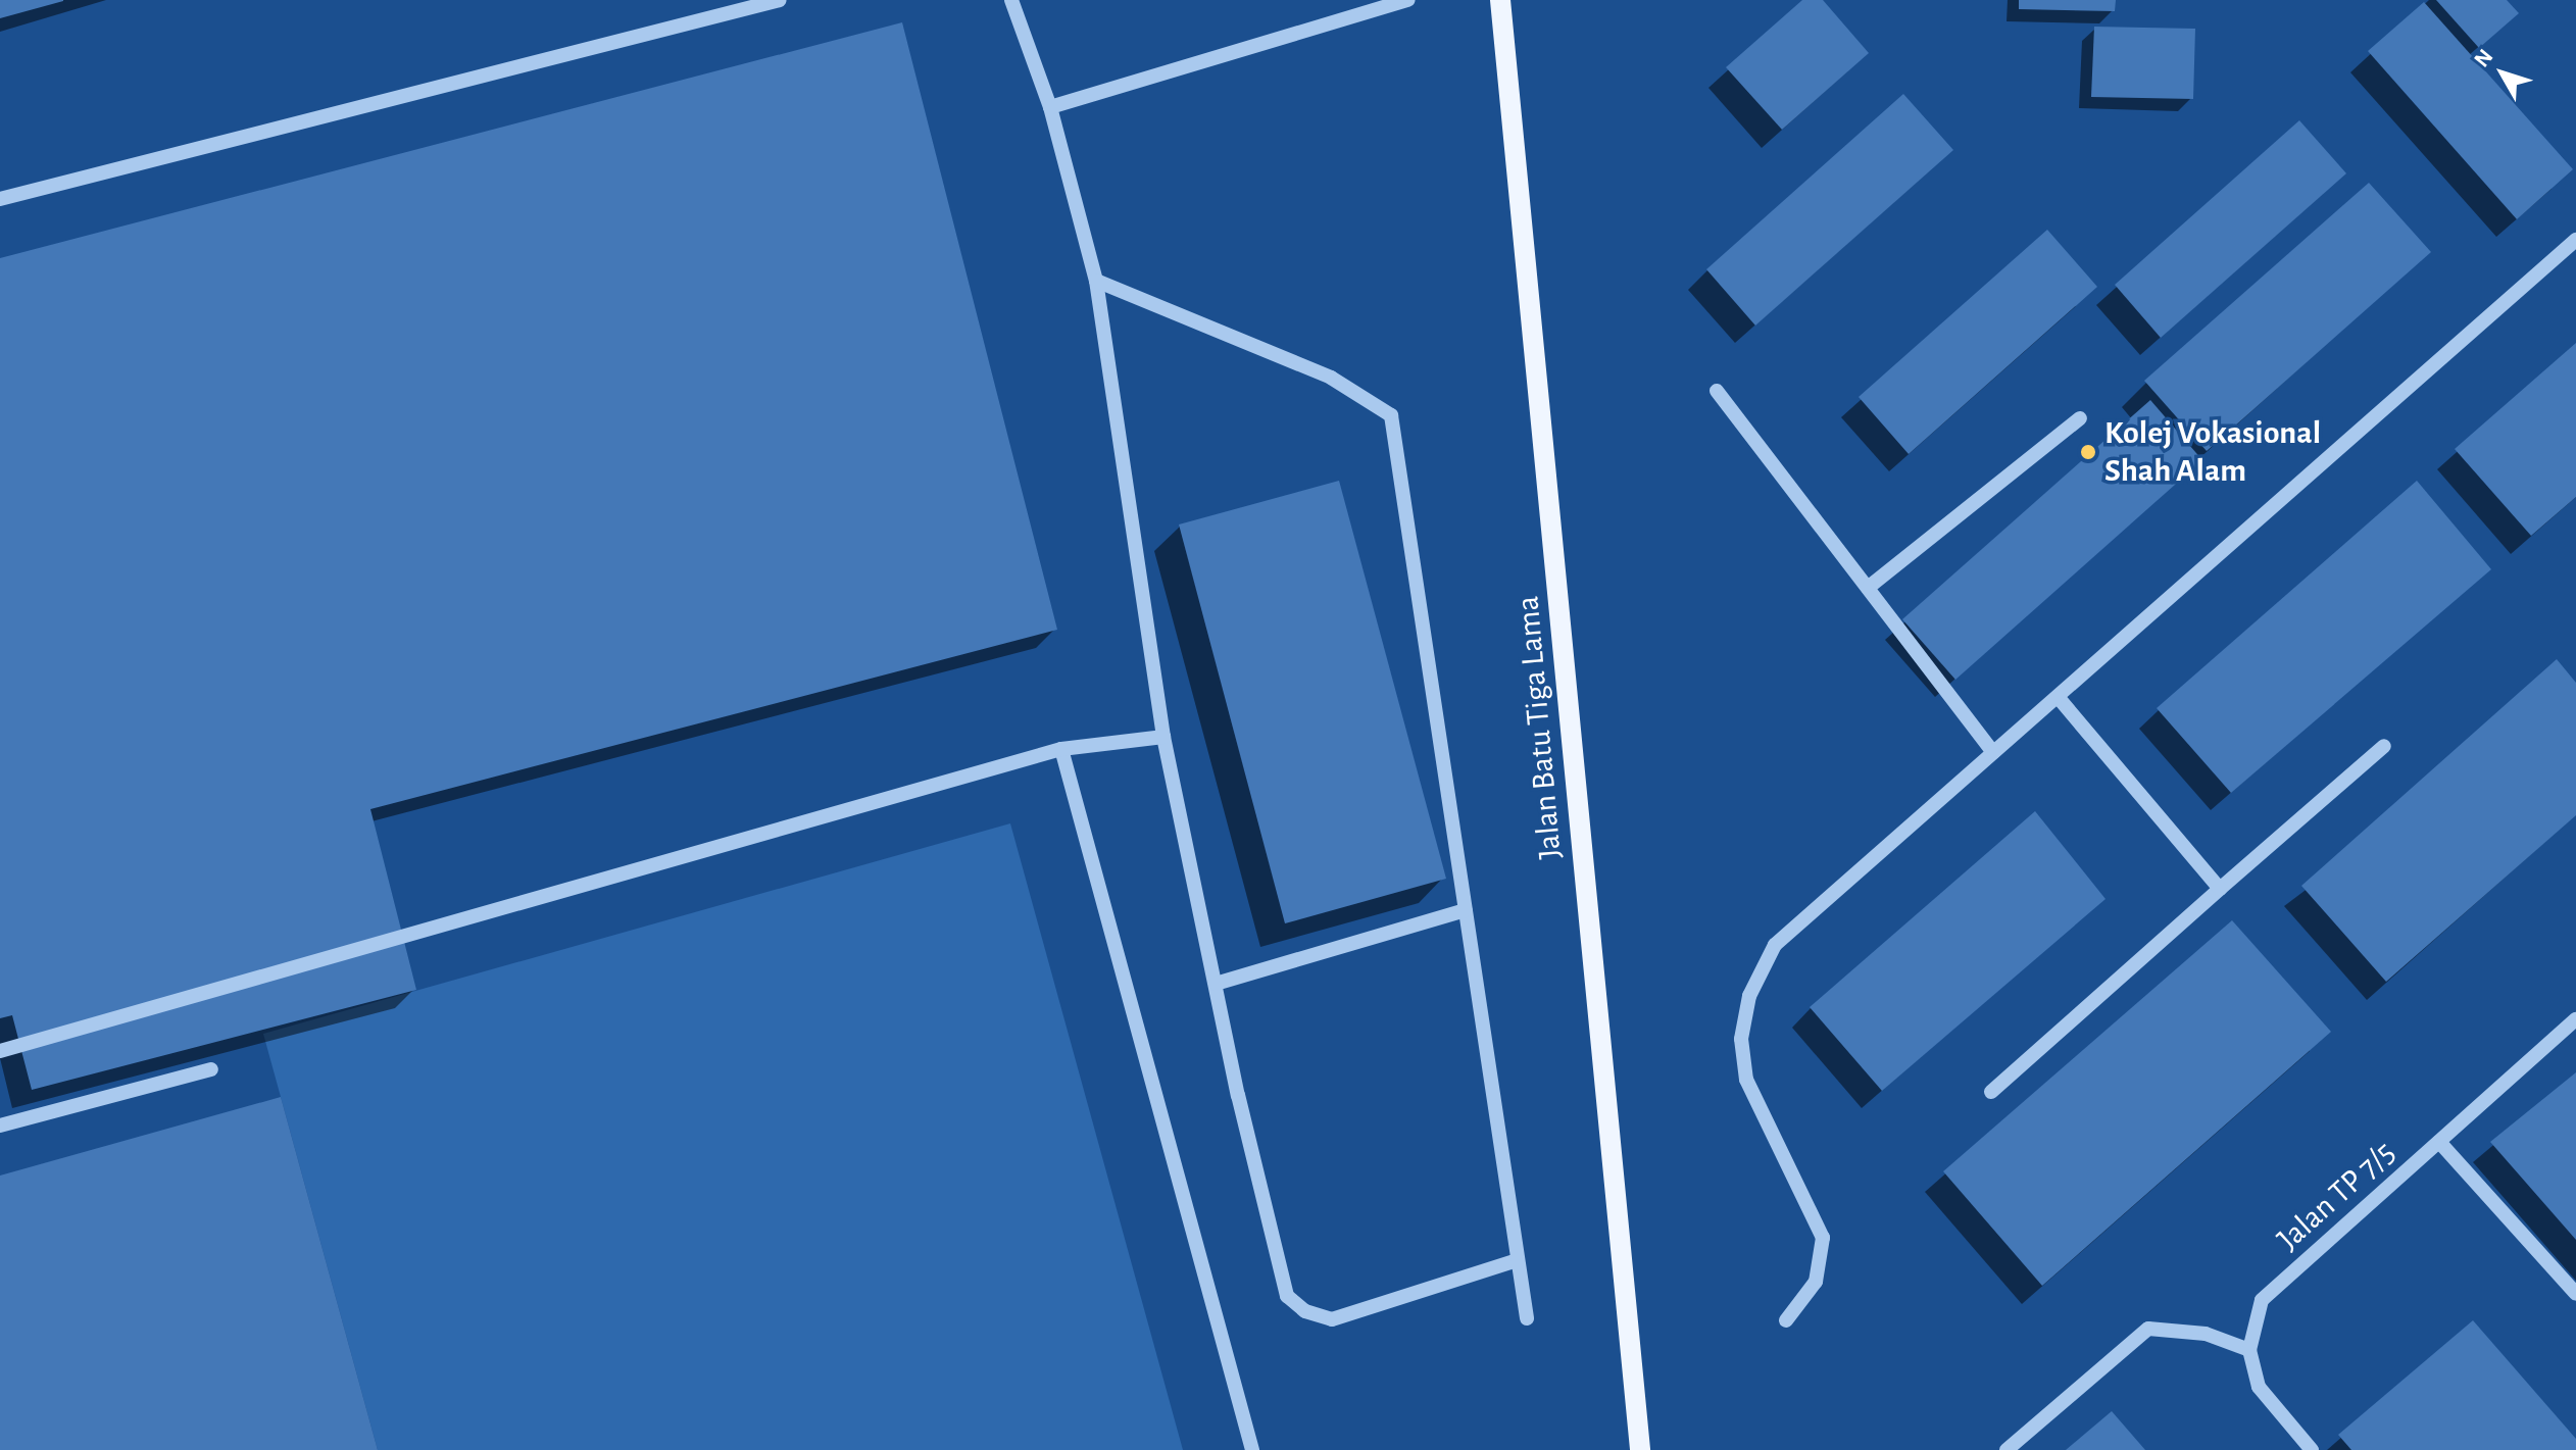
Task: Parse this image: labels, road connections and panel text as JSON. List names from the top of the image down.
{
  "streets": {
    "main road": ["Jalan Batu Tiga Lama"],
    "lane": ["Jalan TP 7/5"]
  },
  "places": ["Kolej Vokasional Shah Alam"],
  "north": "top left"
}
